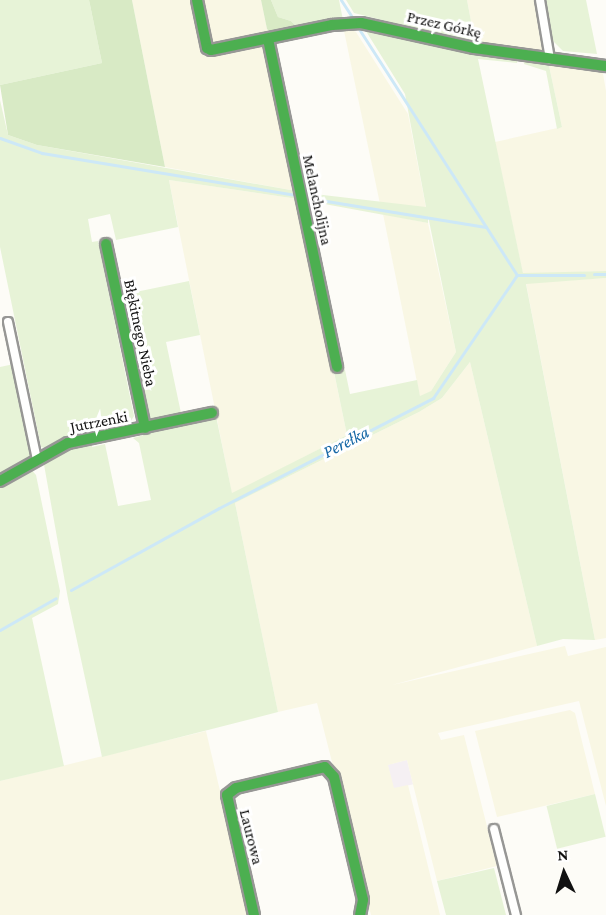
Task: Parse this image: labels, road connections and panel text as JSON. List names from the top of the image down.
{
  "streets": {
    "street": [
      "Przez Górkę",
      "Melancholijna",
      "Błękitnego Nieba",
      "Jutrzenki",
      "Laurowa"
    ]
  },
  "crossings": [
    ["Przez Górkę", "Melancholijna"],
    ["Błękitnego Nieba", "Jutrzenki"]
  ],
  "water": ["Perełka"],
  "north": "top"
}
